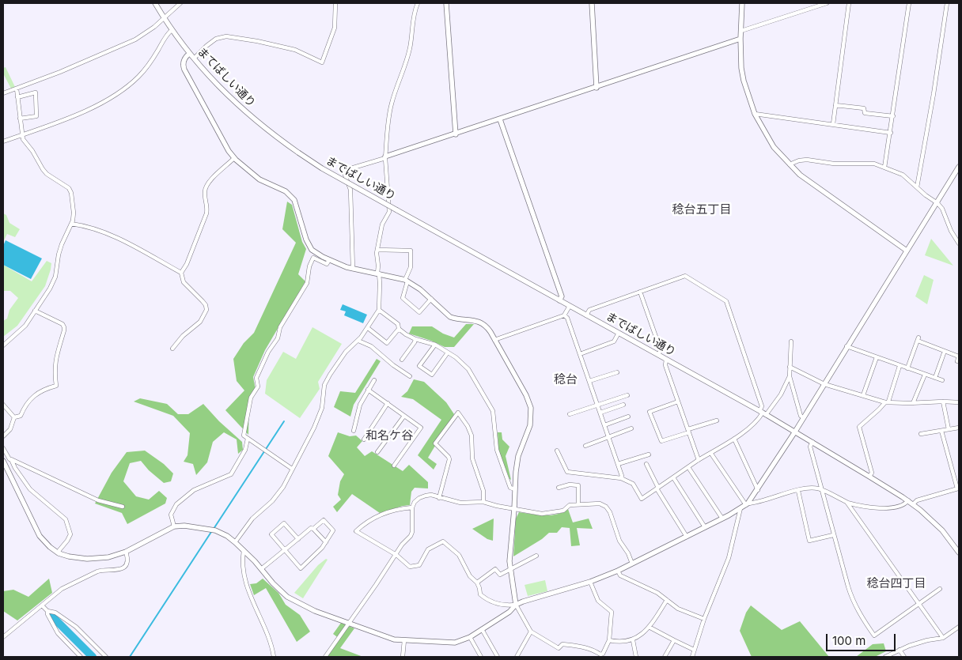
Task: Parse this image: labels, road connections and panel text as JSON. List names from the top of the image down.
{
  "streets": {
    "street": ["まてばしい通り", "までばしい通り"]
  },
  "crossings": [
    ["まてばしい通り", "までばしい通り"]
  ],
  "districts": [
    "稔台五丁目",
    "稔台",
    "和名ケ谷",
    "稔台四丁目"
  ],
  "scale_bar": "100 m"
}
